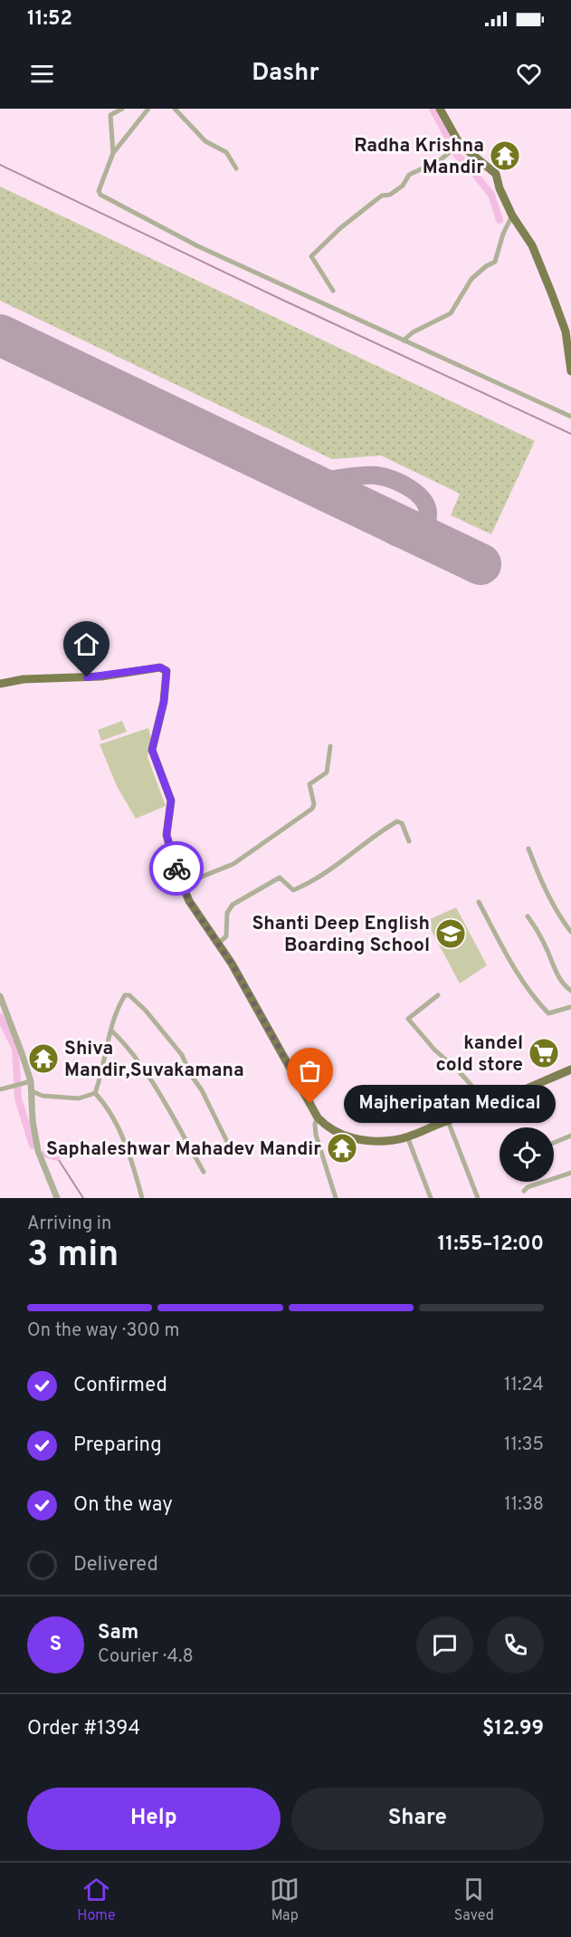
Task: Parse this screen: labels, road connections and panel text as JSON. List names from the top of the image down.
{
  "places": {
    "temple": ["Radha Krishna Mandir", "Shiva Mandir,Suvakamana", "Saphaleshwar Mahadev Mandir"],
    "school or university": ["Shanti Deep English Boarding School"],
    "supermarket": ["kandel cold store"],
    "other": ["Majheripatan Medical"]
  },
  "page": {
    "status": "11:52",
    "header": "Dashr",
    "bubble": "Majheripatan Medical",
    "heading": ["3 min", "Arriving in", "11:55–12:00"],
    "panel": [
      "Sam",
      "Courier · 4.8",
      "Order #1394",
      "$12.99"
    ],
    "bar": "On the way · 300 m",
    "list": [
      ["Confirmed", "11:24"],
      ["Preparing", "11:35"],
      ["On the way", "11:38"],
      "Delivered"
    ],
    "round": "S",
    "buttons": ["Help", "Share"],
    "tabs": ["Home", "Map", "Saved"]
  }
}
